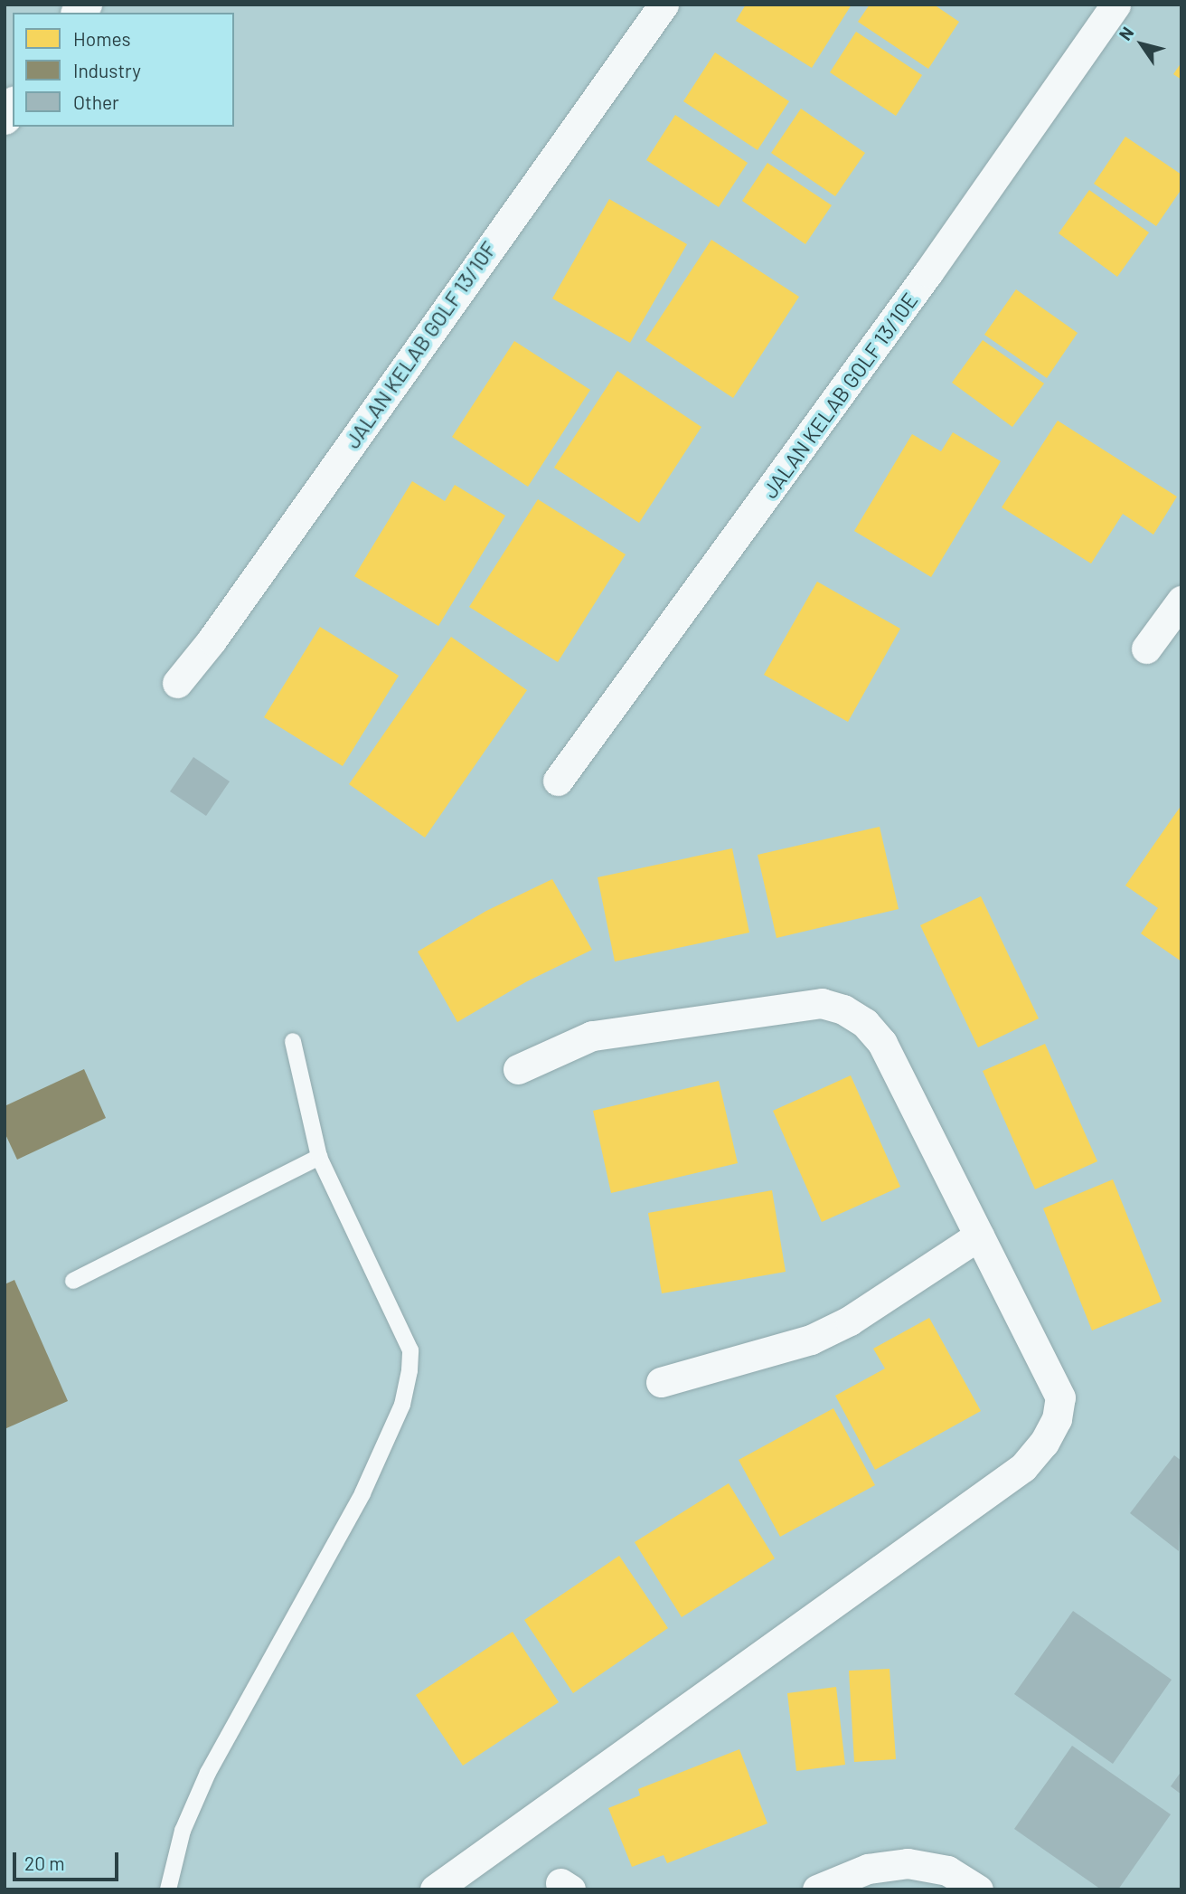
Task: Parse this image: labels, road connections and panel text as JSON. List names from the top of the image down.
{
  "streets": {
    "street": ["JALAN KELAB GOLF 13/10F", "JALAN KELAB GOLF 13/10E"]
  },
  "legend": ["Homes", "Industry", "Other"],
  "scale_bar": "20 m",
  "north": "top left"
}
